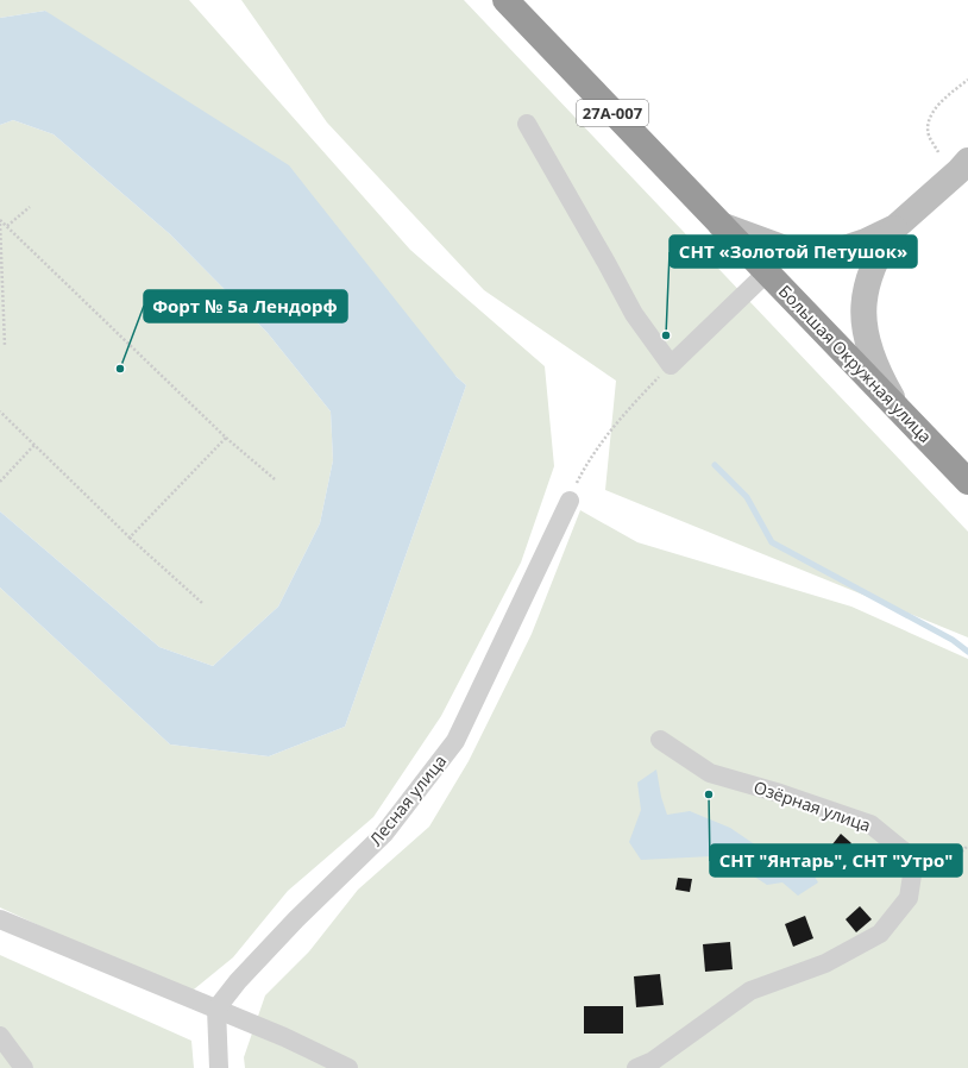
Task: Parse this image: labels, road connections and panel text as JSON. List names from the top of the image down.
{
  "streets": {
    "highway": ["27А-007", "Большая Окружная улица"],
    "street": ["Лесная улица", "Озёрная улица"]
  },
  "places": ["СНТ «Золотой Петушок»", "Форт № 5а Лендорф", "СНТ \"Янтарь\", СНТ \"Утро\""]
}
